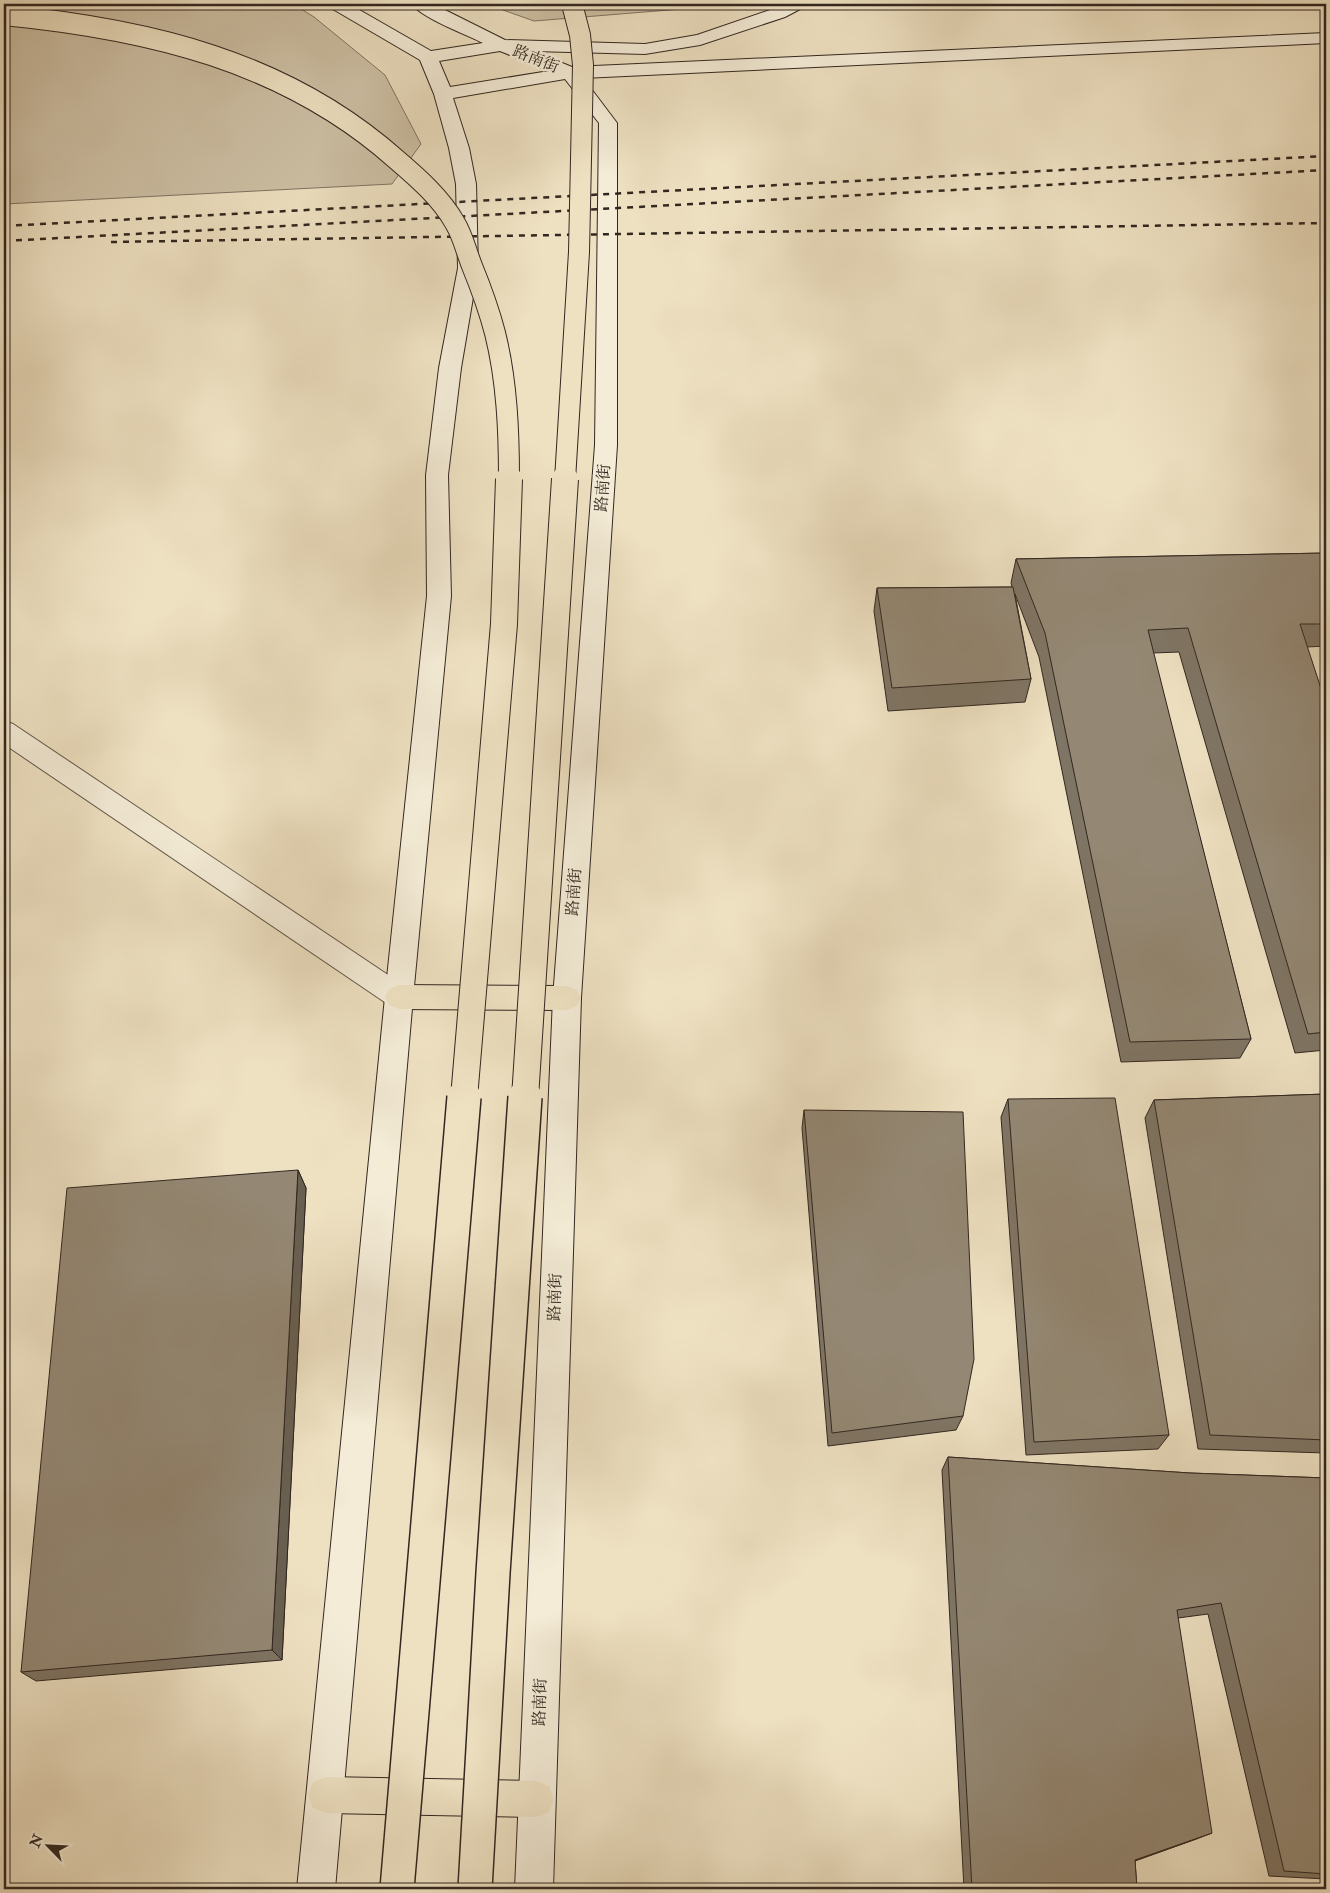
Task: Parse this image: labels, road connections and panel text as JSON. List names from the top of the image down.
{
  "streets": {
    "main road": ["路南街"]
  },
  "north": "top left"
}
